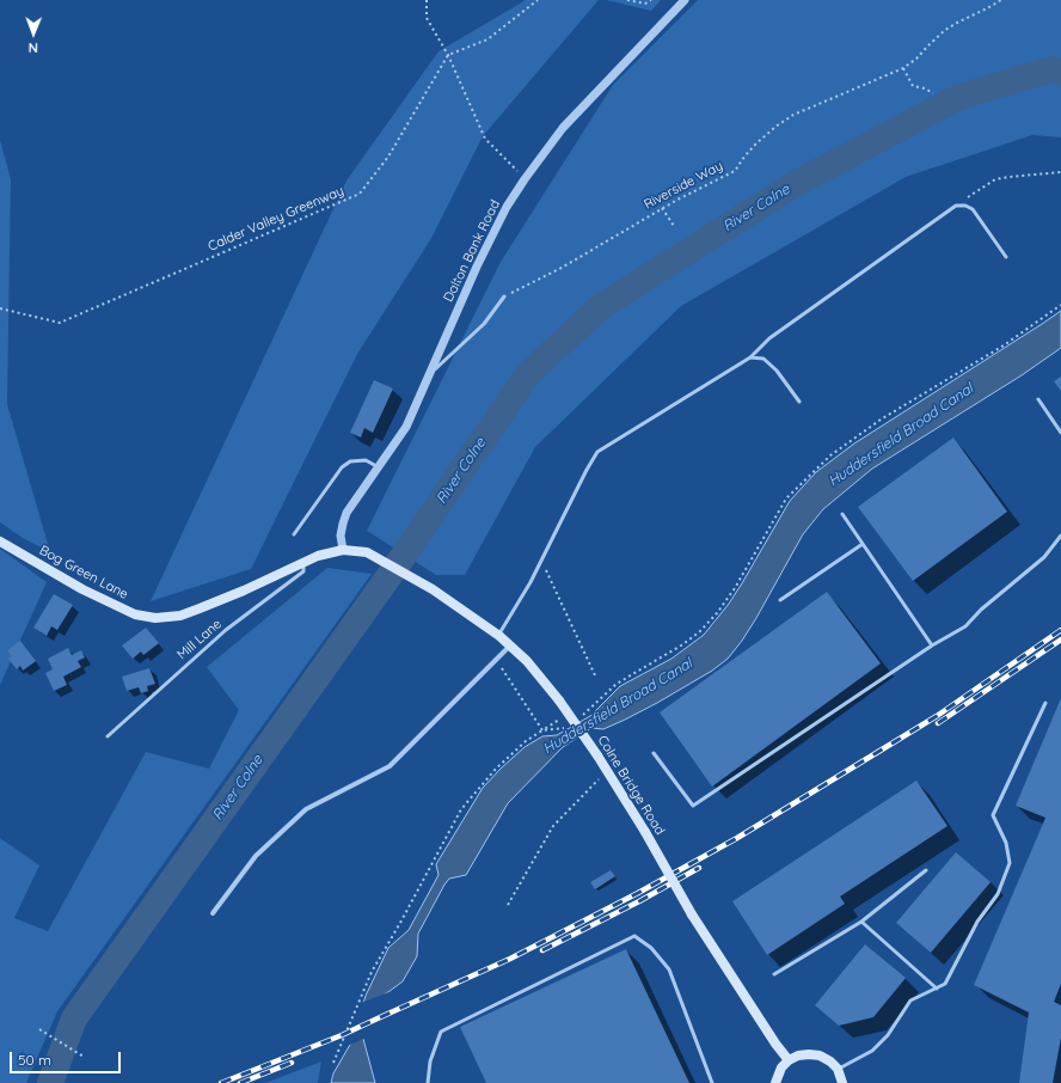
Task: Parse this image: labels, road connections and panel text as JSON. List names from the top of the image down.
{
  "streets": {
    "main road": ["Bog Green Lane", "Colne Bridge Road"],
    "street": ["Dalton Bank Road"],
    "lane": ["Mill Lane"],
    "path": ["Riverside Way", "Calder Valley Greenway"]
  },
  "crossings": [
    ["Dalton Bank Road", "Colne Bridge Road"],
    ["Bog Green Lane", "Mill Lane"],
    ["Bog Green Lane", "Colne Bridge Road"]
  ],
  "water": ["River Colne", "Huddersfield Broad Canal"],
  "scale_bar": "50 m",
  "north": "bottom"
}
